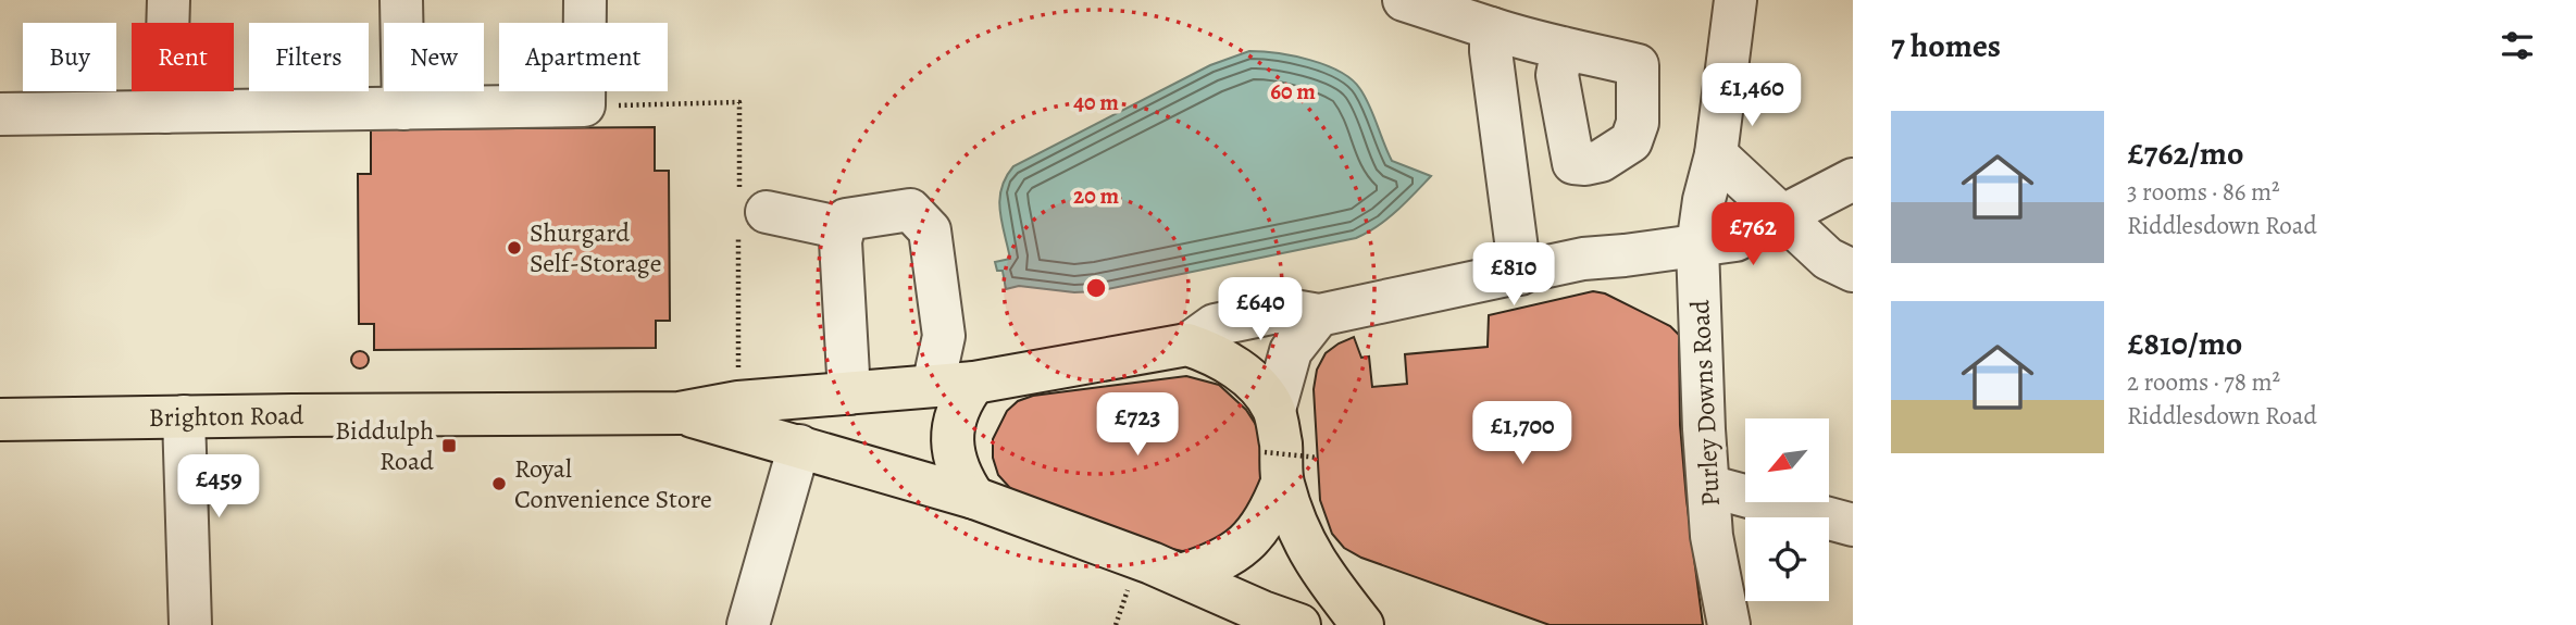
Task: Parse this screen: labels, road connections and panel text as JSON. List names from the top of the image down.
{
  "streets": {
    "main road": ["Brighton Road"],
    "street": ["Purley Downs Road"]
  },
  "places": {
    "other": ["Shurgard Self-Storage", "Royal Convenience Store"],
    "transit": ["Biddulph Road"]
  },
  "north": "bottom left",
  "page": {
    "heading": "7 homes",
    "chip": [
      "Buy",
      "Rent",
      "Filters",
      "New",
      "Apartment"
    ],
    "price": [
      "£1,460",
      "£762",
      "£810",
      "£640",
      "£723",
      "£1,700",
      "£459"
    ],
    "list": [
      {
        "name": "£762/mo",
        "note": "3 rooms · 86 m² · Riddlesdown Road"
      },
      {
        "name": "£810/mo",
        "note": "2 rooms · 78 m² · Riddlesdown Road"
      }
    ]
  },
  "rings": ["60 m", "40 m", "20 m"]
}
